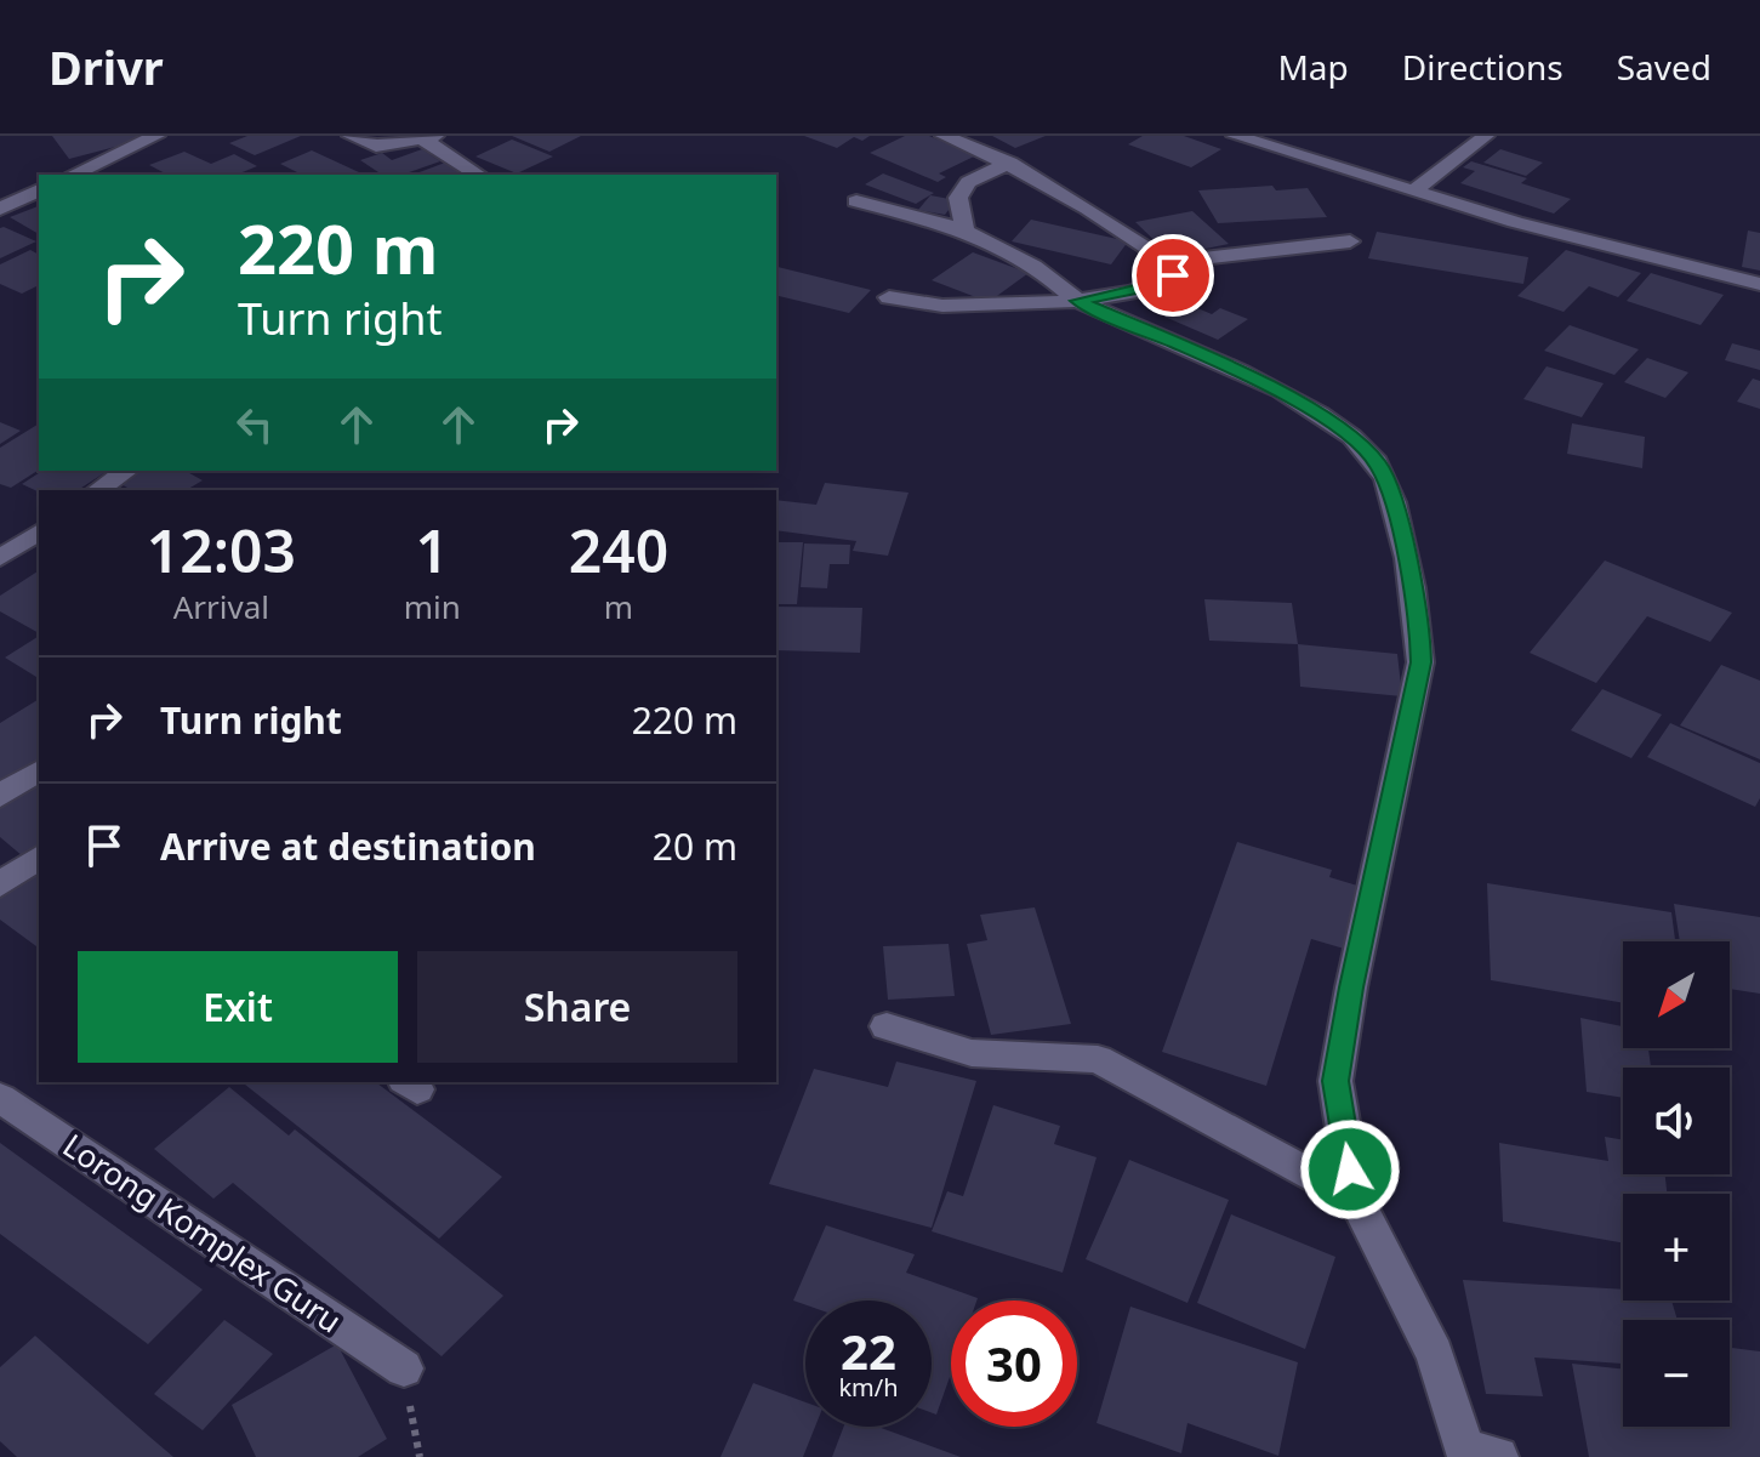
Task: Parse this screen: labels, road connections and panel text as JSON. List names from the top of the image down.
{
  "streets": {
    "street": ["Lorong Komplex Guru"]
  },
  "north": "bottom left",
  "page": {
    "header": "Drivr",
    "nav": ["Map", "Directions", "Saved"],
    "turn": ["220 m", "Turn right"],
    "eta": [
      "12:03",
      "Arrival",
      "1",
      "min",
      "240",
      "m"
    ],
    "list": [
      {
        "name": "Turn right",
        "value": "220 m"
      },
      {
        "name": "Arrive at destination",
        "value": "20 m"
      }
    ],
    "buttons": ["Exit", "Share"],
    "map_buttons": ["+", "−"],
    "speed": "22 km/h",
    "limit": "30"
  }
}
